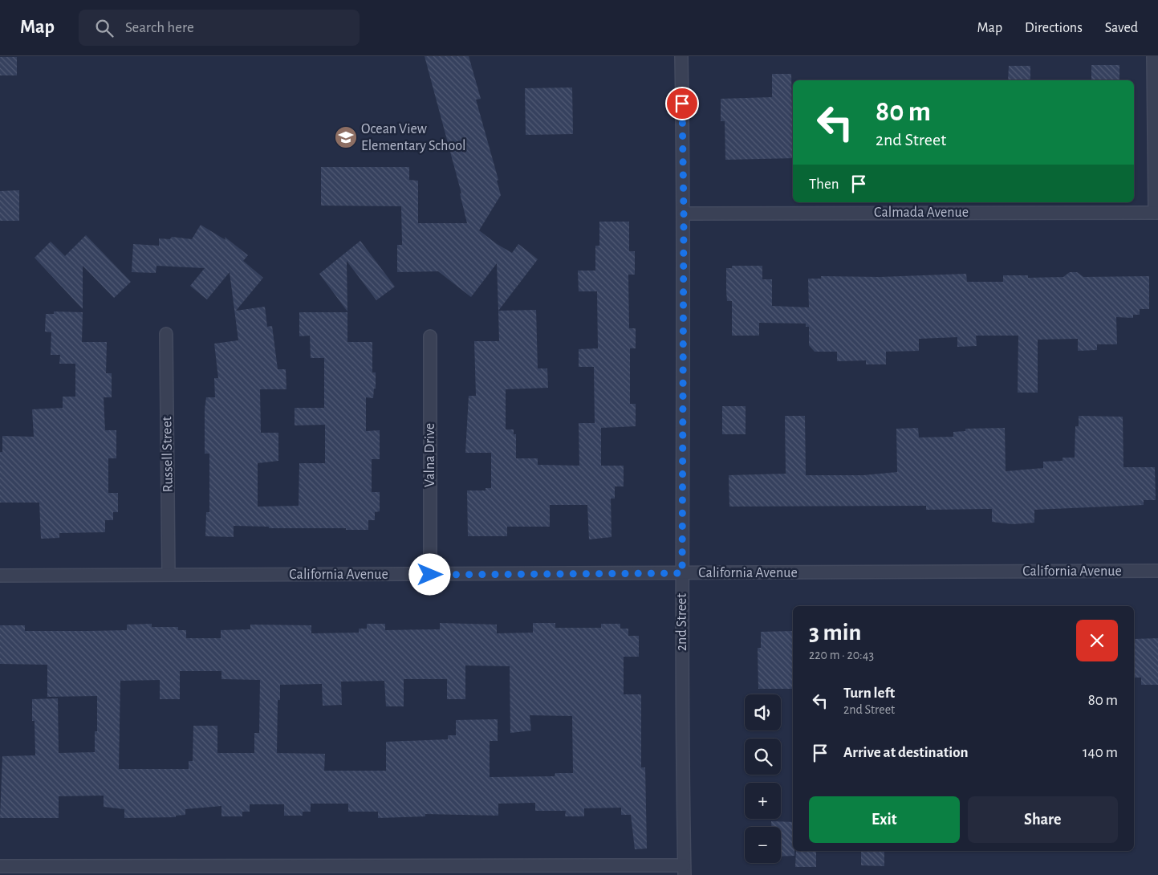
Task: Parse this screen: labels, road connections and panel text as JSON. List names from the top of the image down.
{
  "streets": {
    "street": [
      "Calmada Avenue",
      "Russell Street",
      "Valna Drive",
      "California Avenue",
      "2nd Street"
    ]
  },
  "crossings": [
    ["Calmada Avenue", "2nd Street"],
    ["Russell Street", "California Avenue"],
    ["Valna Drive", "California Avenue"],
    ["California Avenue", "2nd Street"]
  ],
  "places": {
    "school or university": ["Ocean View Elementary School"]
  },
  "page": {
    "header": "Map",
    "search": "Search here",
    "nav": ["Map", "Directions", "Saved"],
    "turn": ["80 m", "2nd Street"],
    "then": "Then",
    "heading": ["3 min", "220 m · 20:43"],
    "list": [
      {
        "name": "Turn left",
        "note": "2nd Street",
        "value": "80 m"
      },
      {
        "name": "Arrive at destination",
        "value": "140 m"
      }
    ],
    "map_buttons": ["+", "−"],
    "buttons": ["Exit", "Share"]
  }
}
